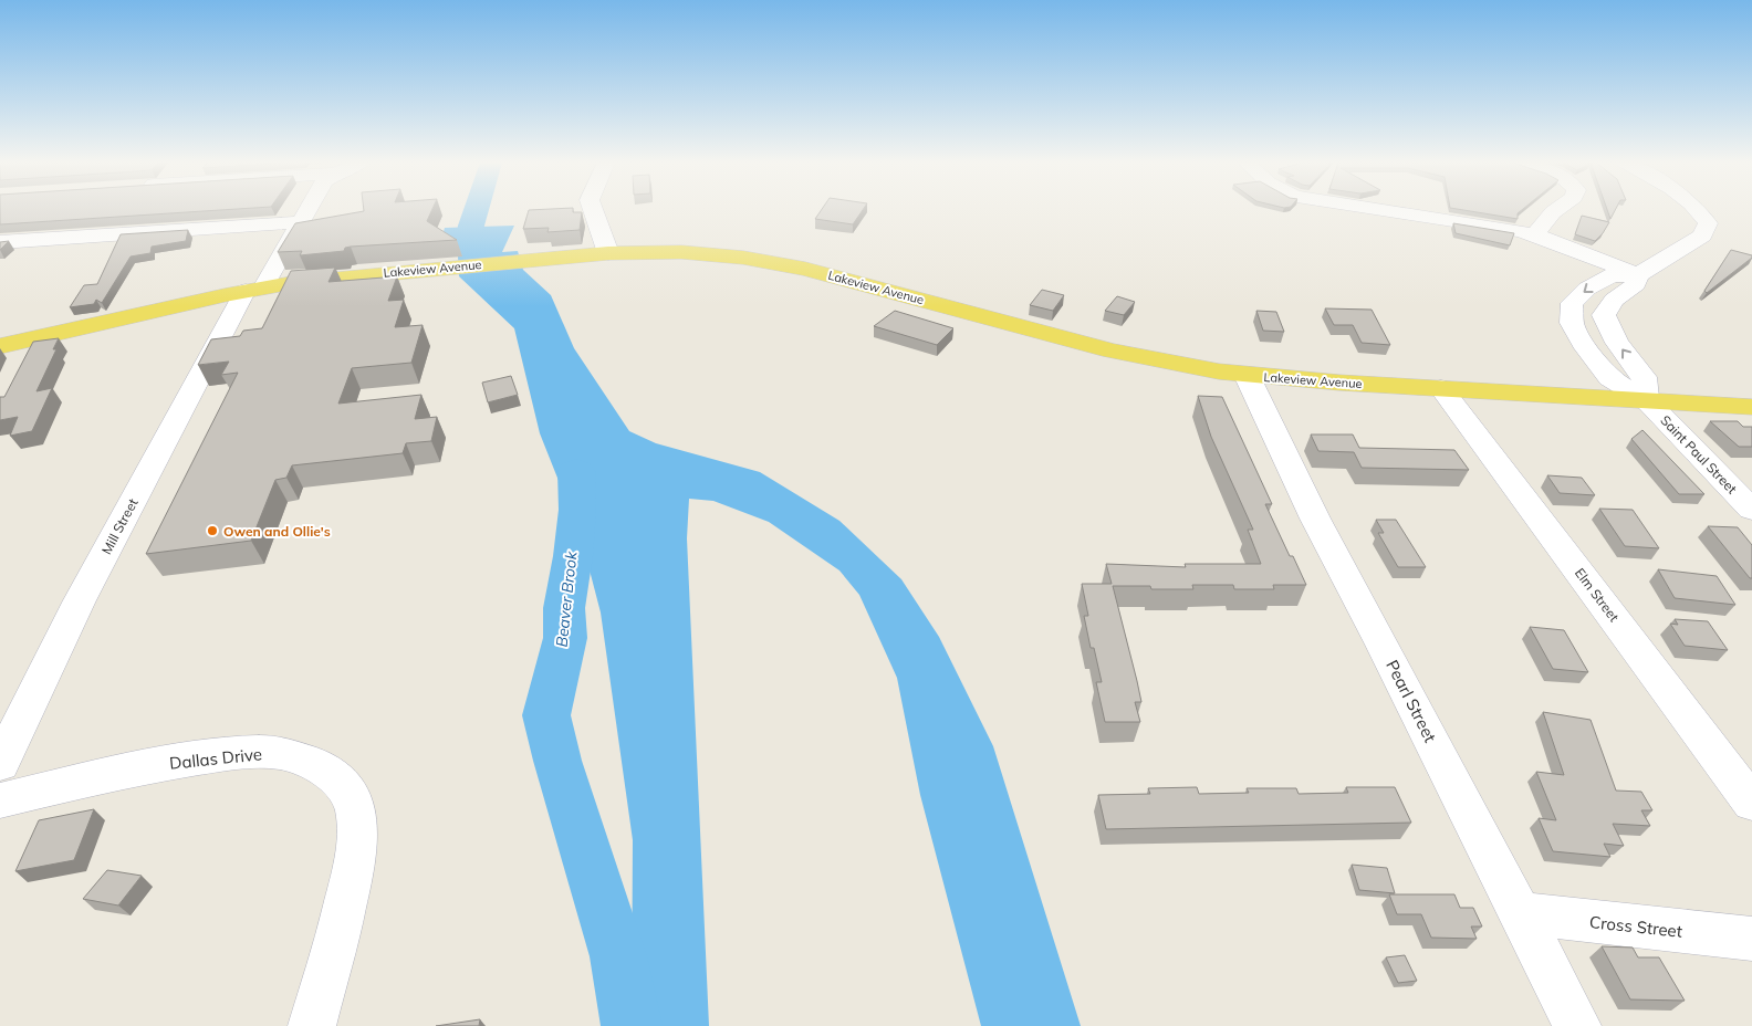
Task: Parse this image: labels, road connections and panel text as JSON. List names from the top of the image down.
{
  "streets": {
    "main road": ["Lakeview Avenue"],
    "street": [
      "Saint Paul Street",
      "Mill Street",
      "Elm Street",
      "Pearl Street",
      "Dallas Drive",
      "Cross Street"
    ]
  },
  "crossings": [
    ["Lakeview Avenue", "Saint Paul Street"],
    ["Lakeview Avenue", "Mill Street"],
    ["Lakeview Avenue", "Elm Street"],
    ["Lakeview Avenue", "Pearl Street"],
    ["Pearl Street", "Cross Street"]
  ],
  "water": ["Beaver Brook"],
  "places": ["Owen and Ollie's"]
}
